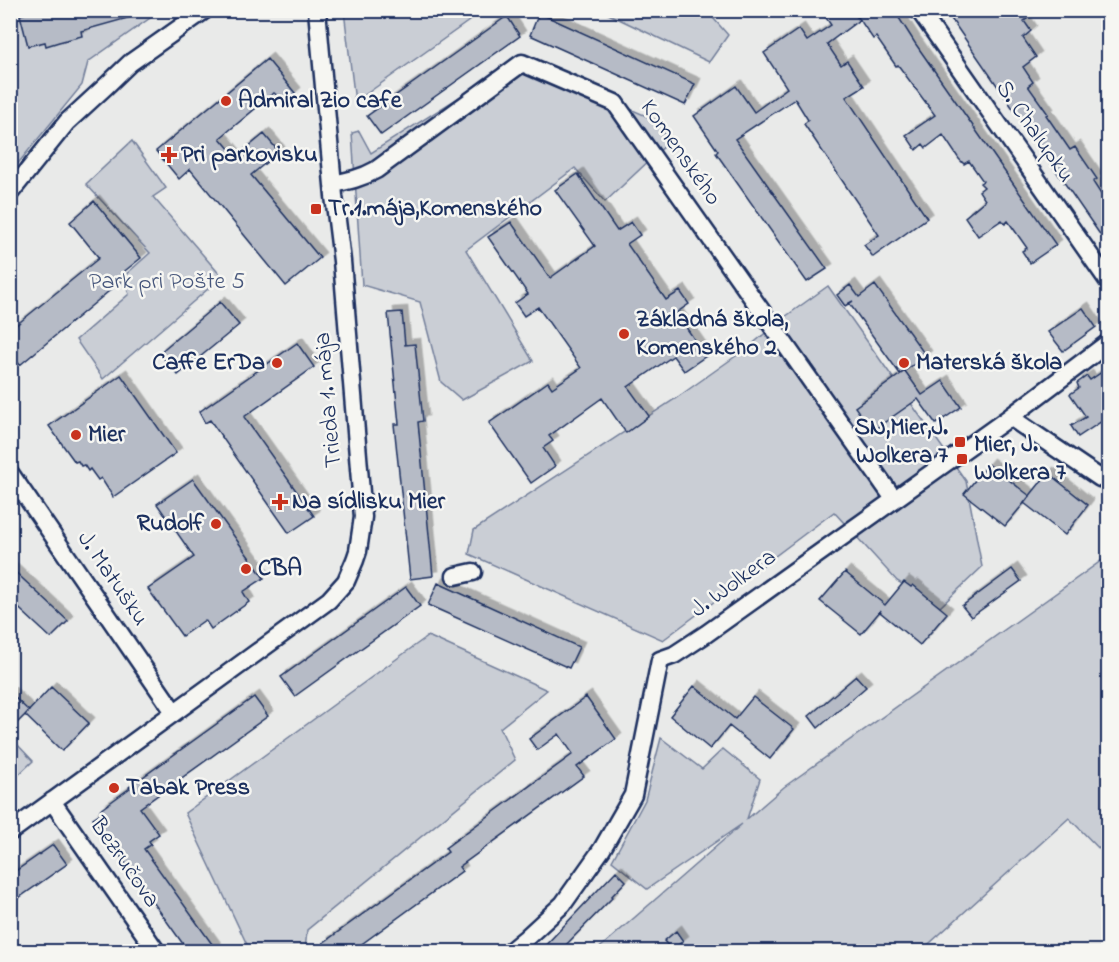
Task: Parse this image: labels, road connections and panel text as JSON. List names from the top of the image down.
{
  "streets": {
    "street": [
      "S. Chalupku",
      "Komenského",
      "Trieda 1. mája",
      "J. Matušku",
      "J. Wolkera",
      "Bezručova"
    ]
  },
  "crossings": [
    ["Komenského", "Trieda 1. mája"],
    ["Komenského", "J. Wolkera"],
    ["Trieda 1. mája", "J. Matušku"],
    ["Trieda 1. mája", "Bezručova"]
  ],
  "parks": ["Park pri Pošte 5"],
  "places": {
    "other": [
      "Admiral Zio cafe",
      "Základná škola, Komenského 2",
      "Caffe ErDa",
      "Materská škola",
      "Mier",
      "Rudolf",
      "CBA",
      "Tabak Press"
    ],
    "health": ["Pri parkovisku", "Na sídlisku Mier"],
    "transit": ["Tr.1.mája,Komenského", "SN,Mier,J. Wolkera 7", "Mier, J. Wolkera 7"]
  }
}
